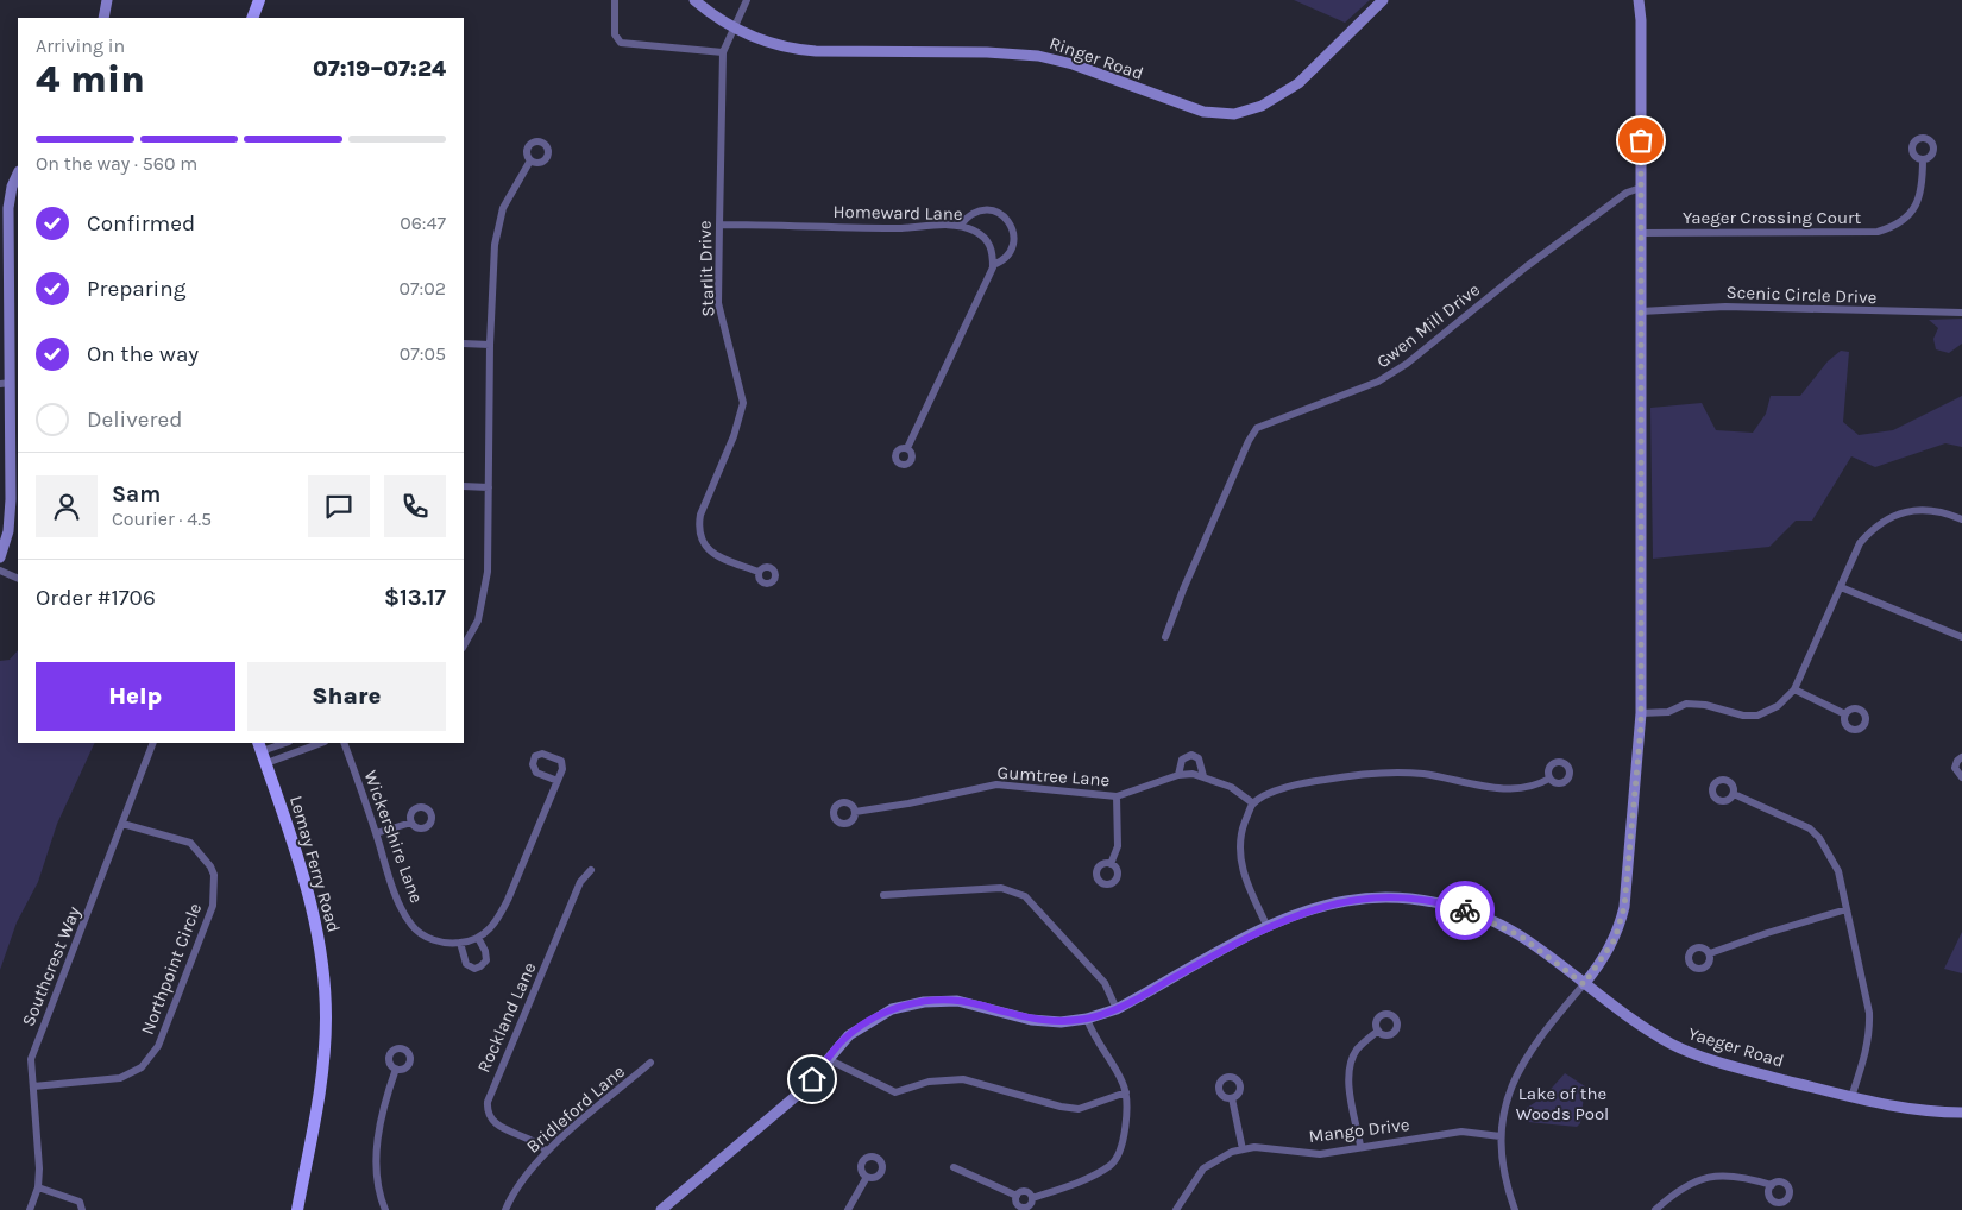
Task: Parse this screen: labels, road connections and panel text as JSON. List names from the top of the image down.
{
  "streets": {
    "main road": ["Lemay Ferry Road"],
    "street": [
      "Ringer Road",
      "Homeward Lane",
      "Yaeger Crossing Court",
      "Starlit Drive",
      "Scenic Circle Drive",
      "Gwen Mill Drive",
      "Gumtree Lane",
      "Wickershire Lane",
      "Southcrest Way",
      "Northpoint Circle",
      "Rockland Lane",
      "Yaeger Road",
      "Bridleford Lane",
      "Mango Drive"
    ]
  },
  "crossings": [
    ["Ringer Road", "Starlit Drive"],
    ["Homeward Lane", "Starlit Drive"],
    ["Southcrest Way", "Northpoint Circle"],
    ["Rockland Lane", "Bridleford Lane"]
  ],
  "parks": ["Lake of the Woods Pool"],
  "page": {
    "heading": ["4 min", "Arriving in", "07:19–07:24"],
    "panel": [
      "Sam",
      "Courier · 4.5",
      "Order #1706",
      "$13.17"
    ],
    "bar": "On the way · 560 m",
    "list": [
      ["Confirmed", "06:47"],
      ["Preparing", "07:02"],
      ["On the way", "07:05"],
      "Delivered"
    ],
    "buttons": ["Help", "Share"]
  }
}
